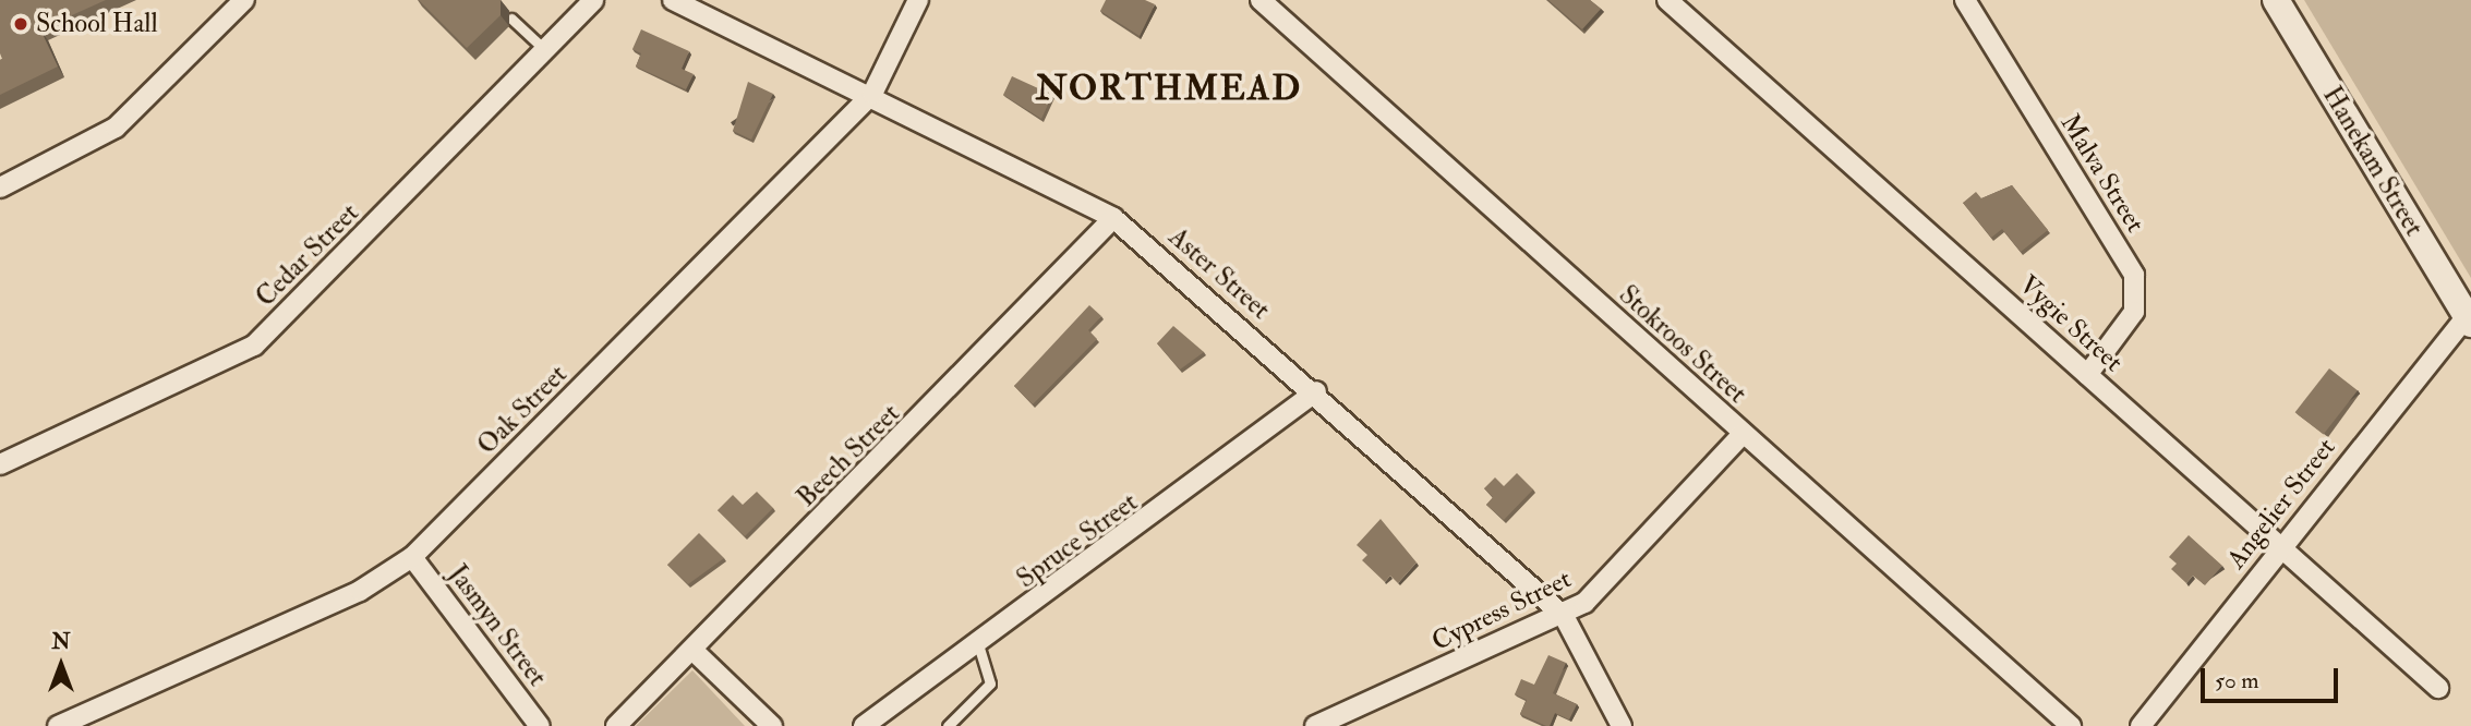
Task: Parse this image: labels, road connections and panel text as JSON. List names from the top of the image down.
{
  "streets": {
    "street": [
      "Hanekam Street",
      "Malva Street",
      "Cedar Street",
      "Aster Street",
      "Vygie Street",
      "Stokroos Street",
      "Oak Street",
      "Beech Street",
      "Angelier Street",
      "Spruce Street",
      "Cypress Street",
      "Jasmyn Street"
    ]
  },
  "crossings": [
    ["Hanekam Street", "Angelier Street"],
    ["Malva Street", "Vygie Street"],
    ["Aster Street", "Oak Street"],
    ["Aster Street", "Beech Street"],
    ["Aster Street", "Spruce Street"],
    ["Aster Street", "Cypress Street"],
    ["Vygie Street", "Angelier Street"],
    ["Stokroos Street", "Cypress Street"],
    ["Oak Street", "Jasmyn Street"]
  ],
  "districts": ["NORTHMEAD"],
  "places": ["School Hall"],
  "scale_bar": "50 m",
  "north": "top"
}
